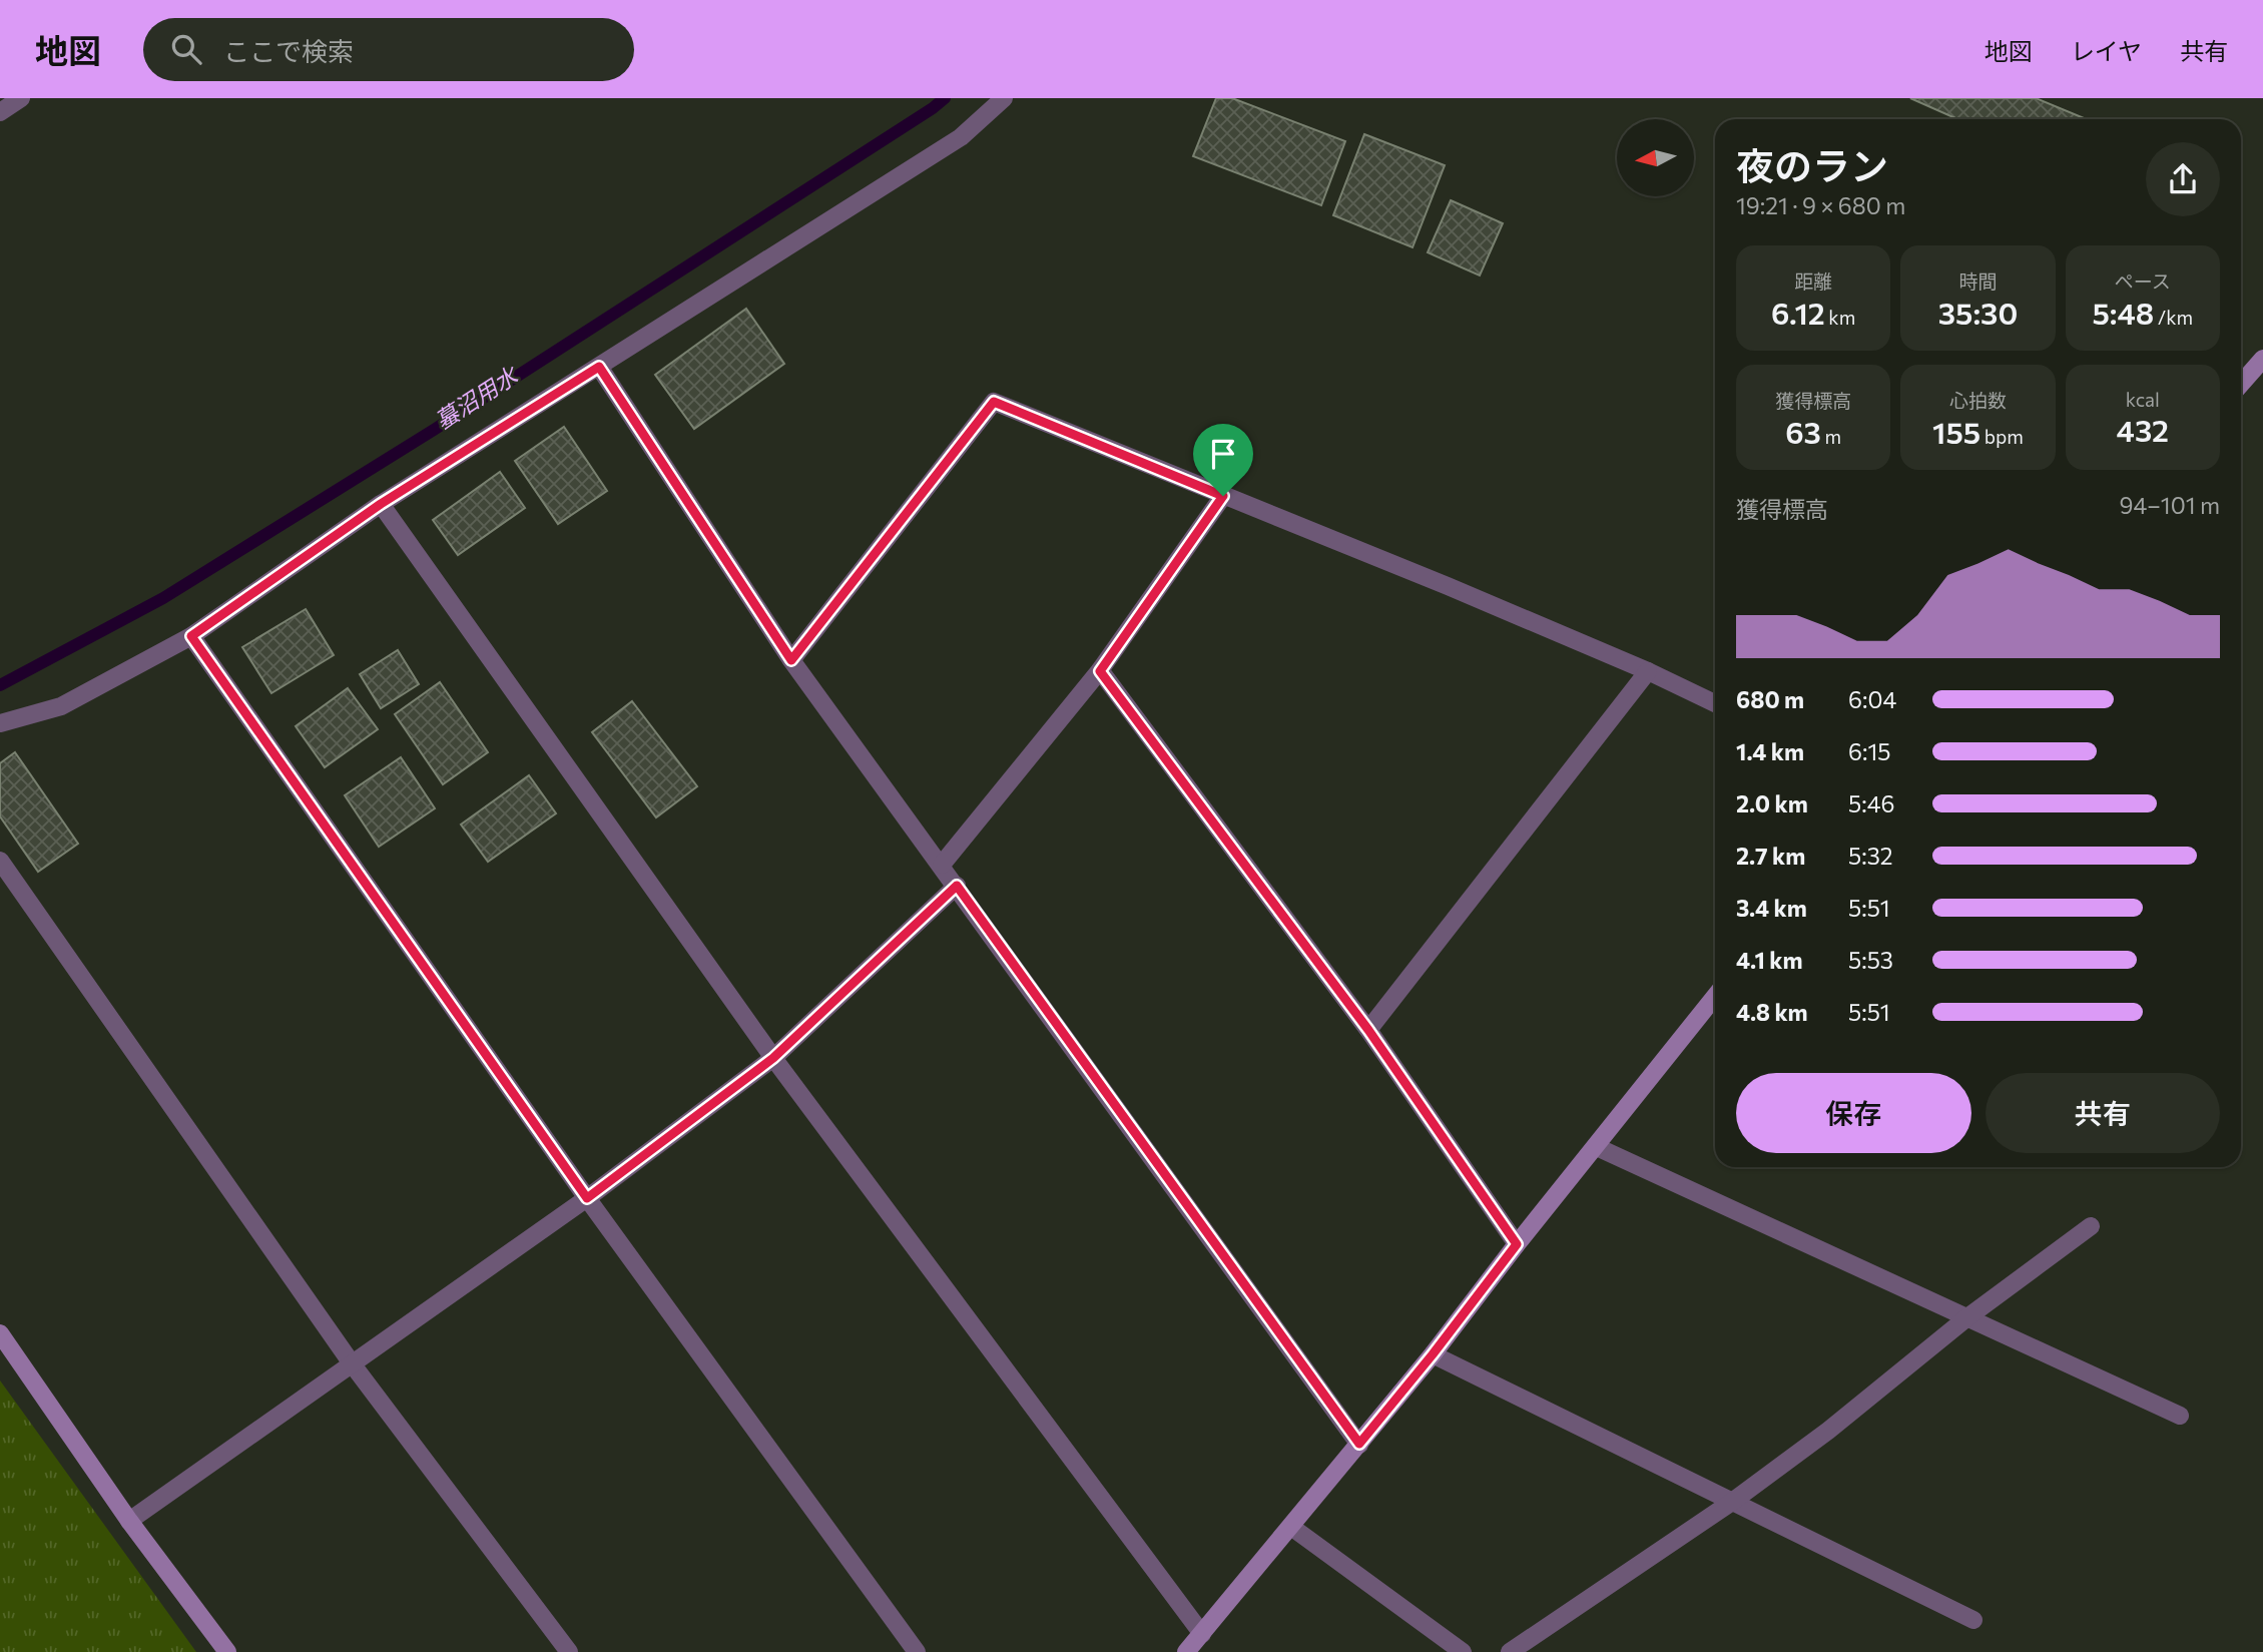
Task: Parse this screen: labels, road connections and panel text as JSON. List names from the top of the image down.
{
  "water": ["蟇沼用水"],
  "north": "left",
  "page": {
    "header": "地図",
    "search": "ここで検索",
    "nav": ["地図", "レイヤ", "共有"],
    "heading": ["夜のラン", "19:21 · 9 × 680 m"],
    "stats": [
      ["距離", "6.12 km"],
      ["時間", "35:30"],
      ["ペース", "5:48 /km"],
      ["獲得標高", "63 m"],
      ["心拍数", "155 bpm"],
      ["kcal", "432"]
    ],
    "chart": ["獲得標高", "94–101 m"],
    "list": [
      {
        "name": "680 m",
        "note": "6:04"
      },
      {
        "name": "1.4 km",
        "note": "6:15"
      },
      {
        "name": "2.0 km",
        "note": "5:46"
      },
      {
        "name": "2.7 km",
        "note": "5:32"
      },
      {
        "name": "3.4 km",
        "note": "5:51"
      },
      {
        "name": "4.1 km",
        "note": "5:53"
      },
      {
        "name": "4.8 km",
        "note": "5:51"
      }
    ],
    "buttons": ["保存", "共有"]
  }
}
